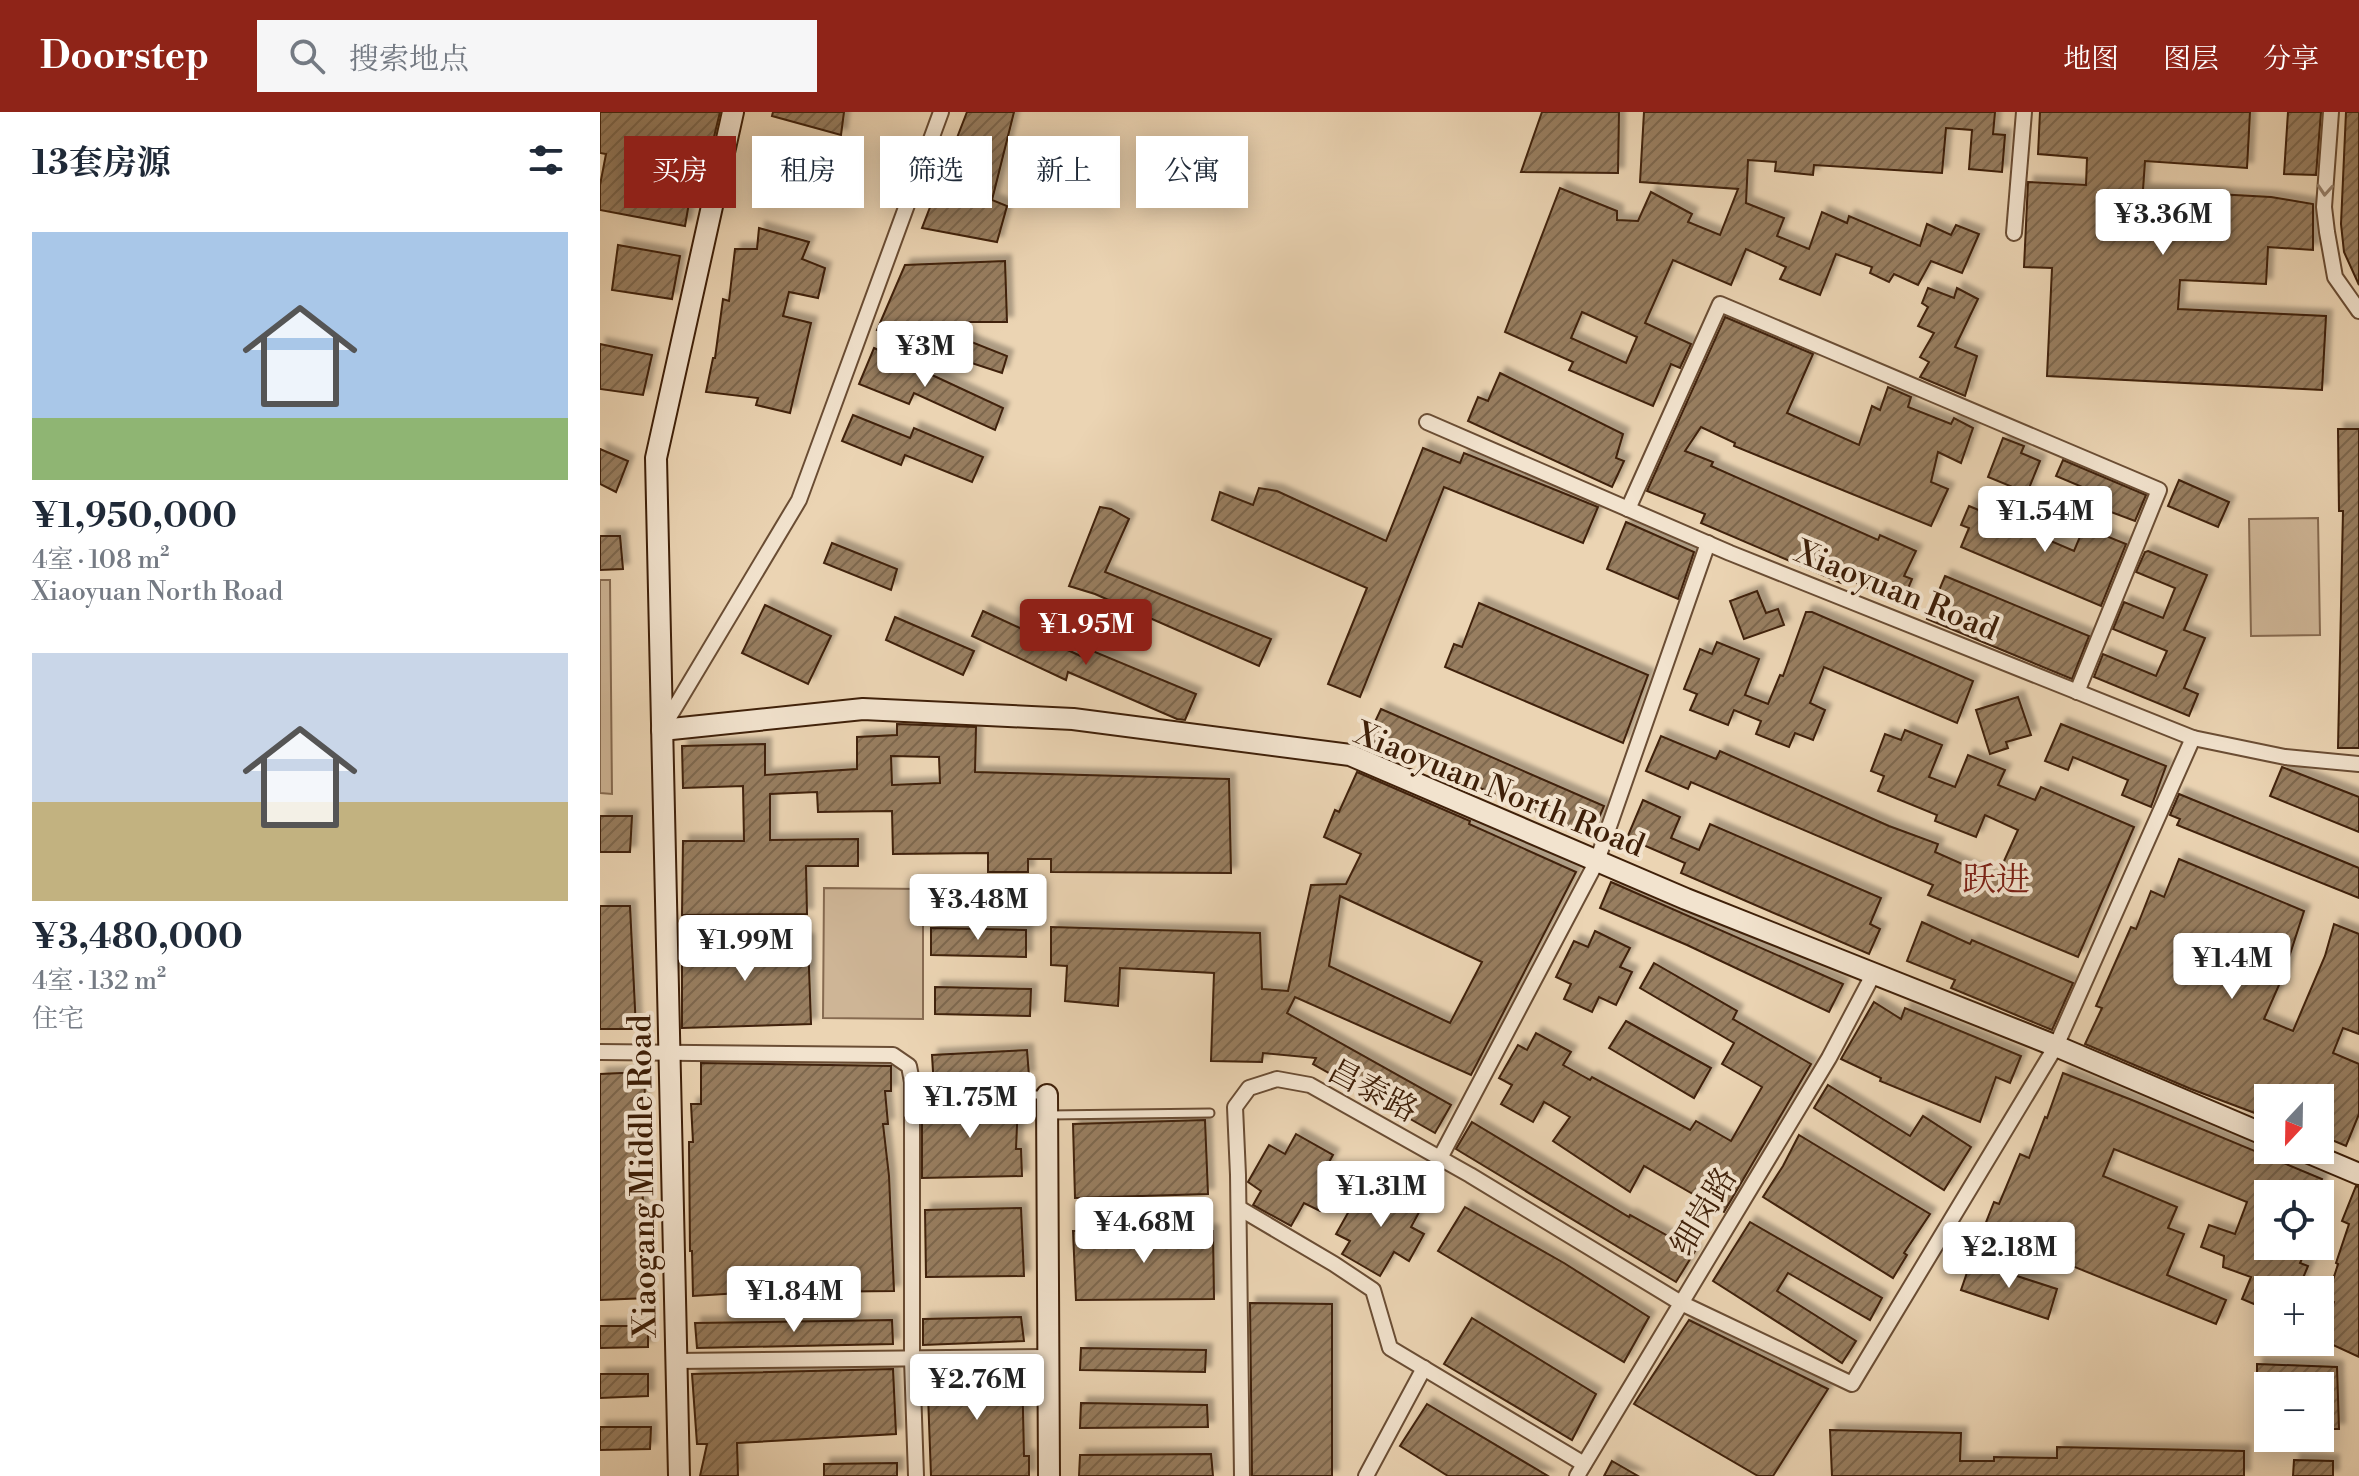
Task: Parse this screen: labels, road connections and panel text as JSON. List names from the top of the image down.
{
  "streets": {
    "street": [
      "Xiaoyuan Road",
      "Xiaoyuan North Road",
      "昌泰路",
      "Xiaogang Middle Road",
      "细岗路"
    ]
  },
  "crossings": [
    ["Xiaoyuan North Road", "昌泰路"],
    ["Xiaoyuan North Road", "Xiaogang Middle Road"],
    ["Xiaoyuan North Road", "细岗路"],
    ["昌泰路", "细岗路"]
  ],
  "districts": ["跃进"],
  "north": "bottom",
  "page": {
    "header": "Doorstep",
    "search": "搜索地点",
    "nav": ["地图", "图层", "分享"],
    "heading": "13套房源",
    "chip": [
      "买房",
      "租房",
      "筛选",
      "新上",
      "公寓"
    ],
    "price": [
      "¥3.36M",
      "¥3M",
      "¥1.54M",
      "¥1.95M",
      "¥3.48M",
      "¥1.99M",
      "¥1.4M",
      "¥1.75M",
      "¥1.31M",
      "¥4.68M",
      "¥2.18M",
      "¥1.84M",
      "¥2.76M"
    ],
    "list": [
      {
        "name": "¥1,950,000",
        "note": "4室 · 108 m² · Xiaoyuan North Road"
      },
      {
        "name": "¥3,480,000",
        "note": "4室 · 132 m² · 住宅"
      }
    ],
    "map_buttons": ["+", "−"]
  }
}
